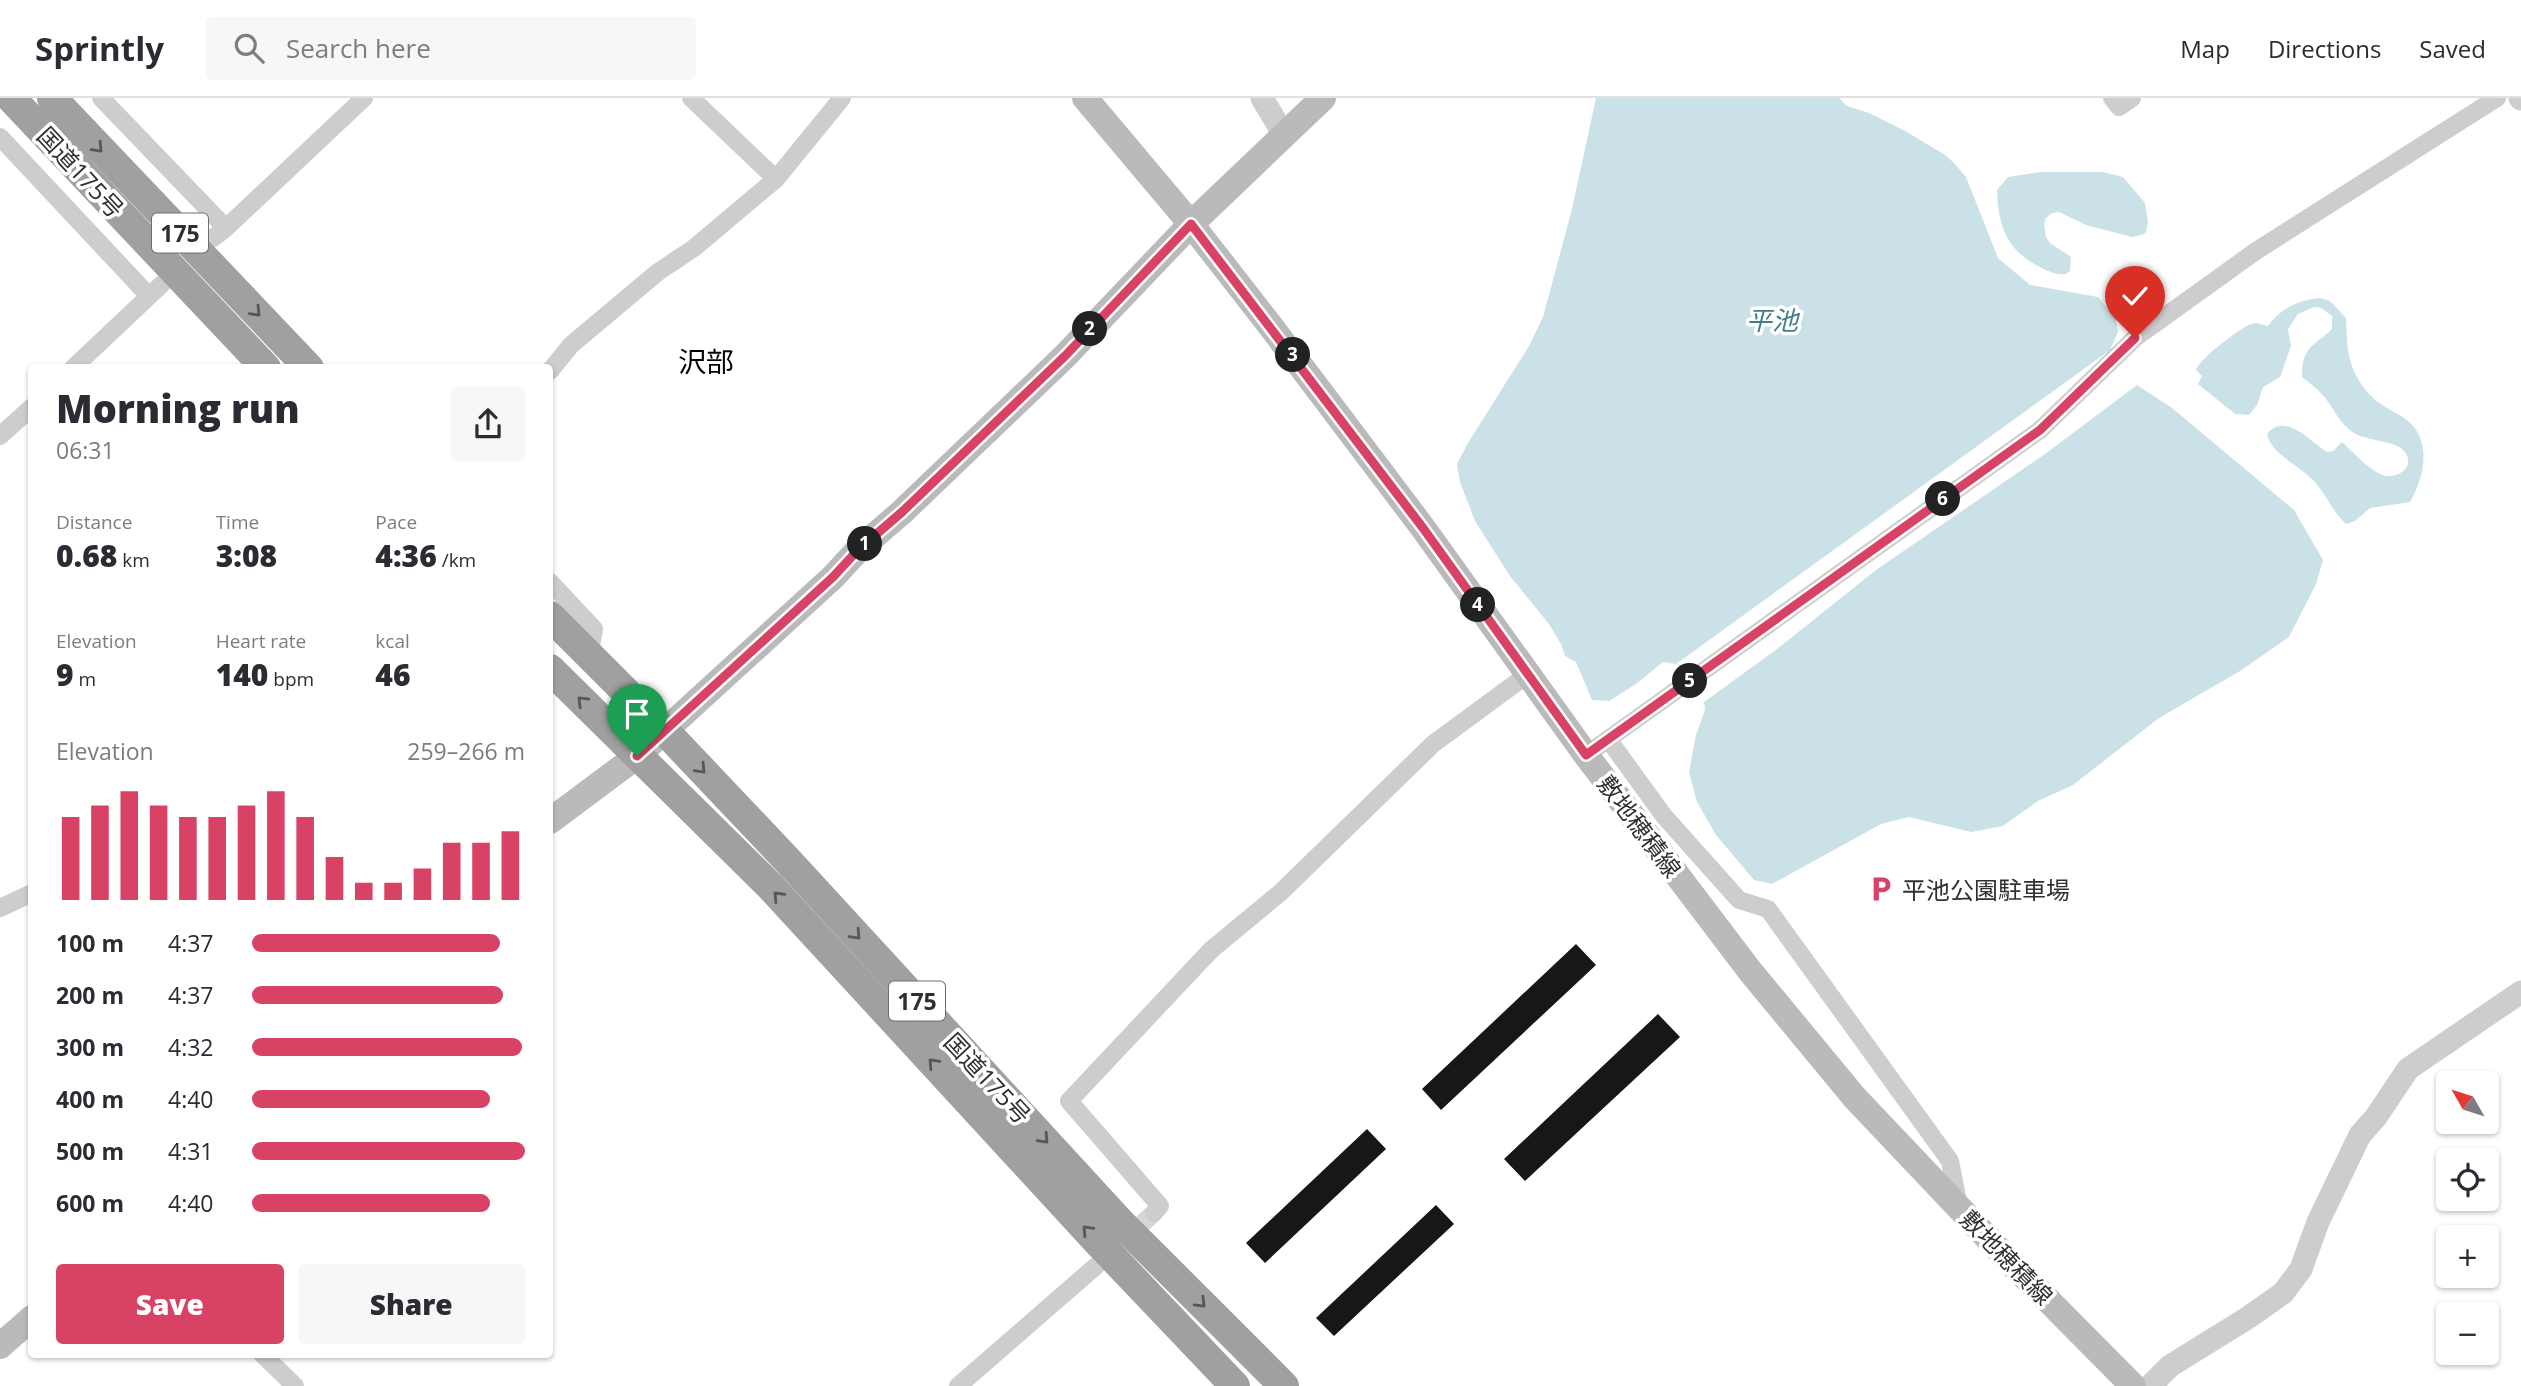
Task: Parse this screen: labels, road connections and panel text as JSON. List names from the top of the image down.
{
  "streets": {
    "highway": ["国道175号", "175"],
    "main road": ["敷地穂積線"]
  },
  "districts": ["沢部"],
  "water": ["平池"],
  "places": {
    "parking": ["平池公園駐車場"]
  },
  "north": "top left",
  "page": {
    "header": "Sprintly",
    "search": "Search here",
    "nav": ["Map", "Directions", "Saved"],
    "pins": [
      "2",
      "3",
      "6",
      "1",
      "4",
      "5"
    ],
    "heading": ["Morning run", "06:31"],
    "stats": [
      ["Distance", "0.68 km"],
      ["Time", "3:08"],
      ["Pace", "4:36 /km"],
      ["Elevation", "9 m"],
      ["Heart rate", "140 bpm"],
      ["kcal", "46"]
    ],
    "chart": ["Elevation", "259–266 m"],
    "list": [
      {
        "name": "100 m",
        "note": "4:37"
      },
      {
        "name": "200 m",
        "note": "4:37"
      },
      {
        "name": "300 m",
        "note": "4:32"
      },
      {
        "name": "400 m",
        "note": "4:40"
      },
      {
        "name": "500 m",
        "note": "4:31"
      },
      {
        "name": "600 m",
        "note": "4:40"
      }
    ],
    "map_buttons": ["+", "−"],
    "buttons": ["Save", "Share"]
  }
}
